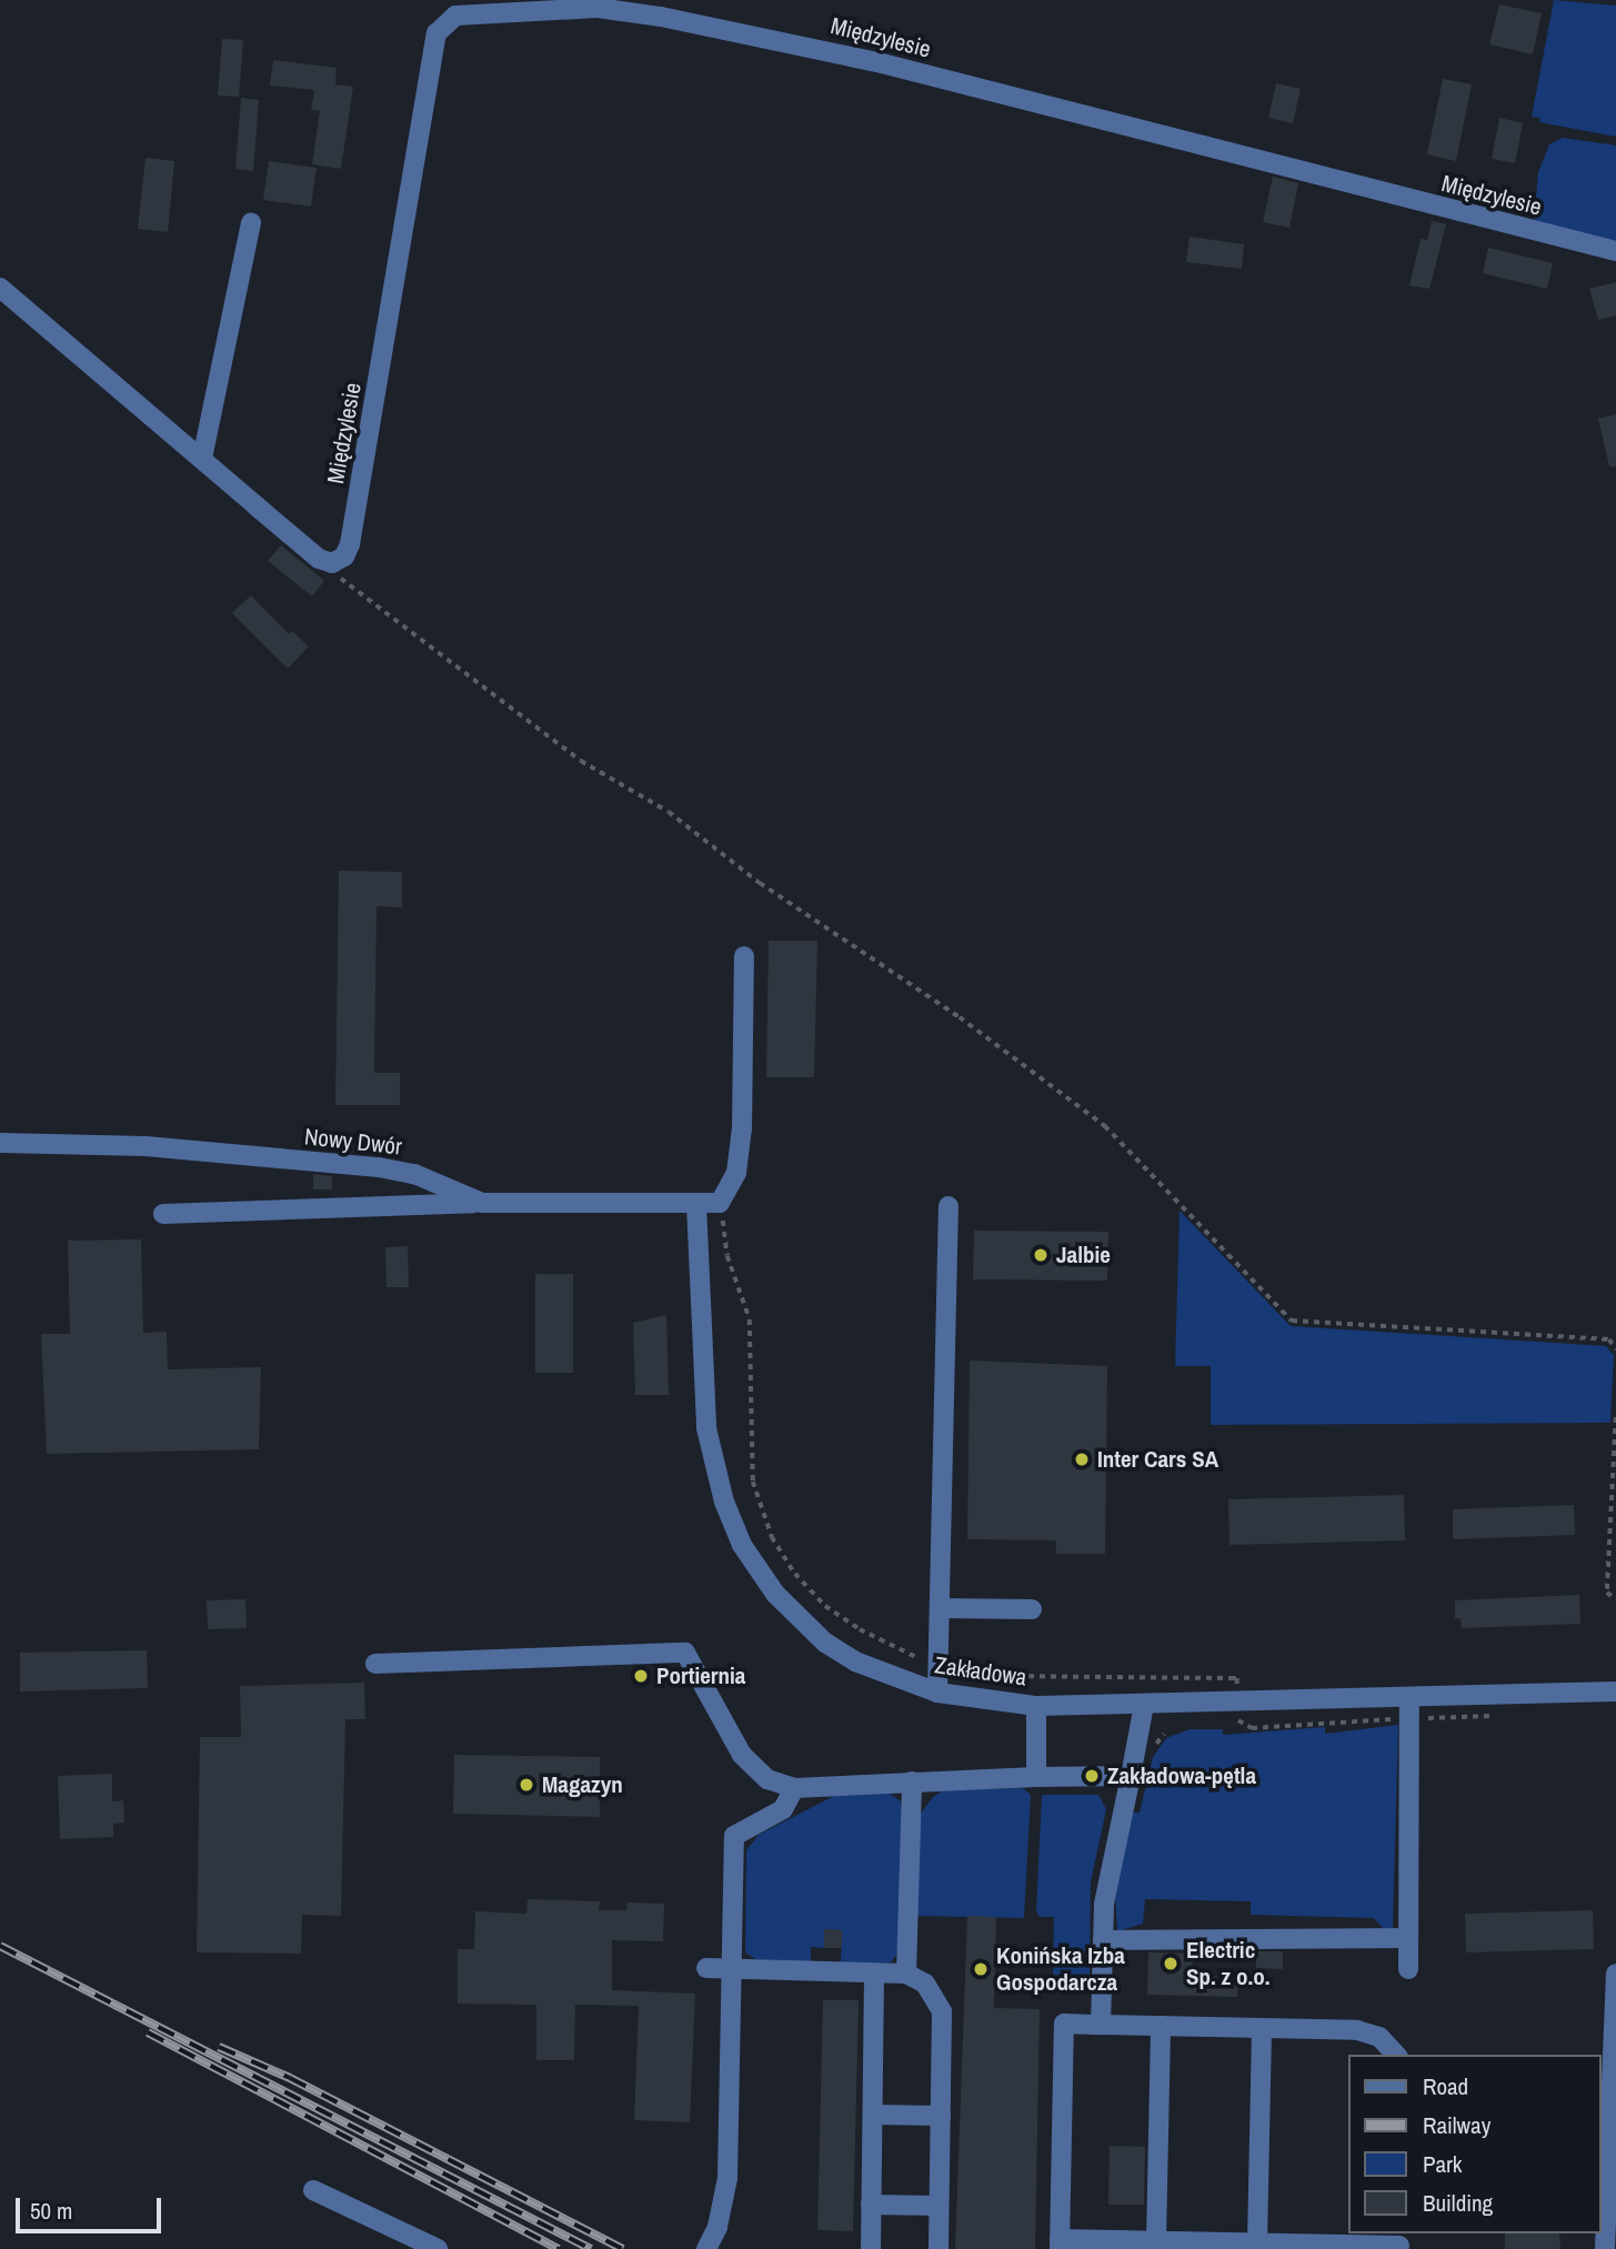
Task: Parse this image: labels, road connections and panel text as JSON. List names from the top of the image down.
{
  "streets": {
    "street": ["Międzylesie", "Nowy Dwór", "Zakładowa"]
  },
  "crossings": [
    ["Nowy Dwór", "Zakładowa"]
  ],
  "places": [
    "Jalbie",
    "Inter Cars SA",
    "Portiernia",
    "Zakładowa-pętla",
    "Magazyn",
    "Electric Sp. z o.o.",
    "Konińska Izba Gospodarcza"
  ],
  "legend": [
    "Road",
    "Railway",
    "Park",
    "Building"
  ],
  "scale_bar": "50 m"
}
